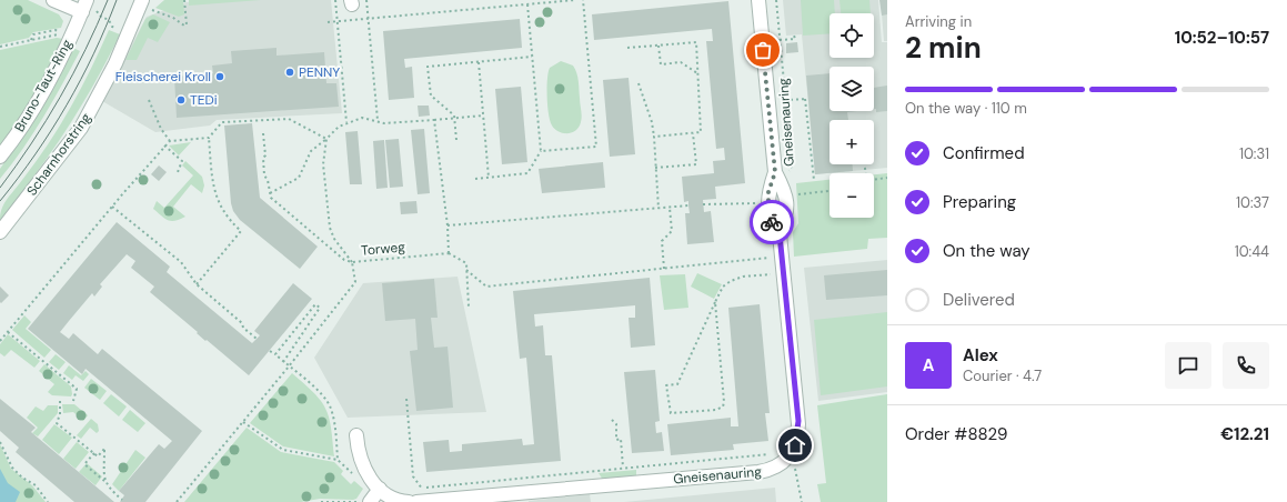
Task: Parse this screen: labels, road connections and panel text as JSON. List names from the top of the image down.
{
  "streets": {
    "street": ["Bruno-Taut-Ring", "Gneisenauring", "Scharnhorstring"],
    "path": ["Torweg"]
  },
  "places": ["PENNY", "Fleischerei Kroll", "TEDi"],
  "page": {
    "heading": ["2 min", "Arriving in", "10:52–10:57"],
    "panel": [
      "Alex",
      "Courier · 4.7",
      "Order #8829",
      "€12.21"
    ],
    "map_buttons": ["+", "−"],
    "bar": "On the way · 110 m",
    "list": [
      ["Confirmed", "10:31"],
      ["Preparing", "10:37"],
      ["On the way", "10:44"],
      "Delivered"
    ],
    "round": "A"
  }
}
